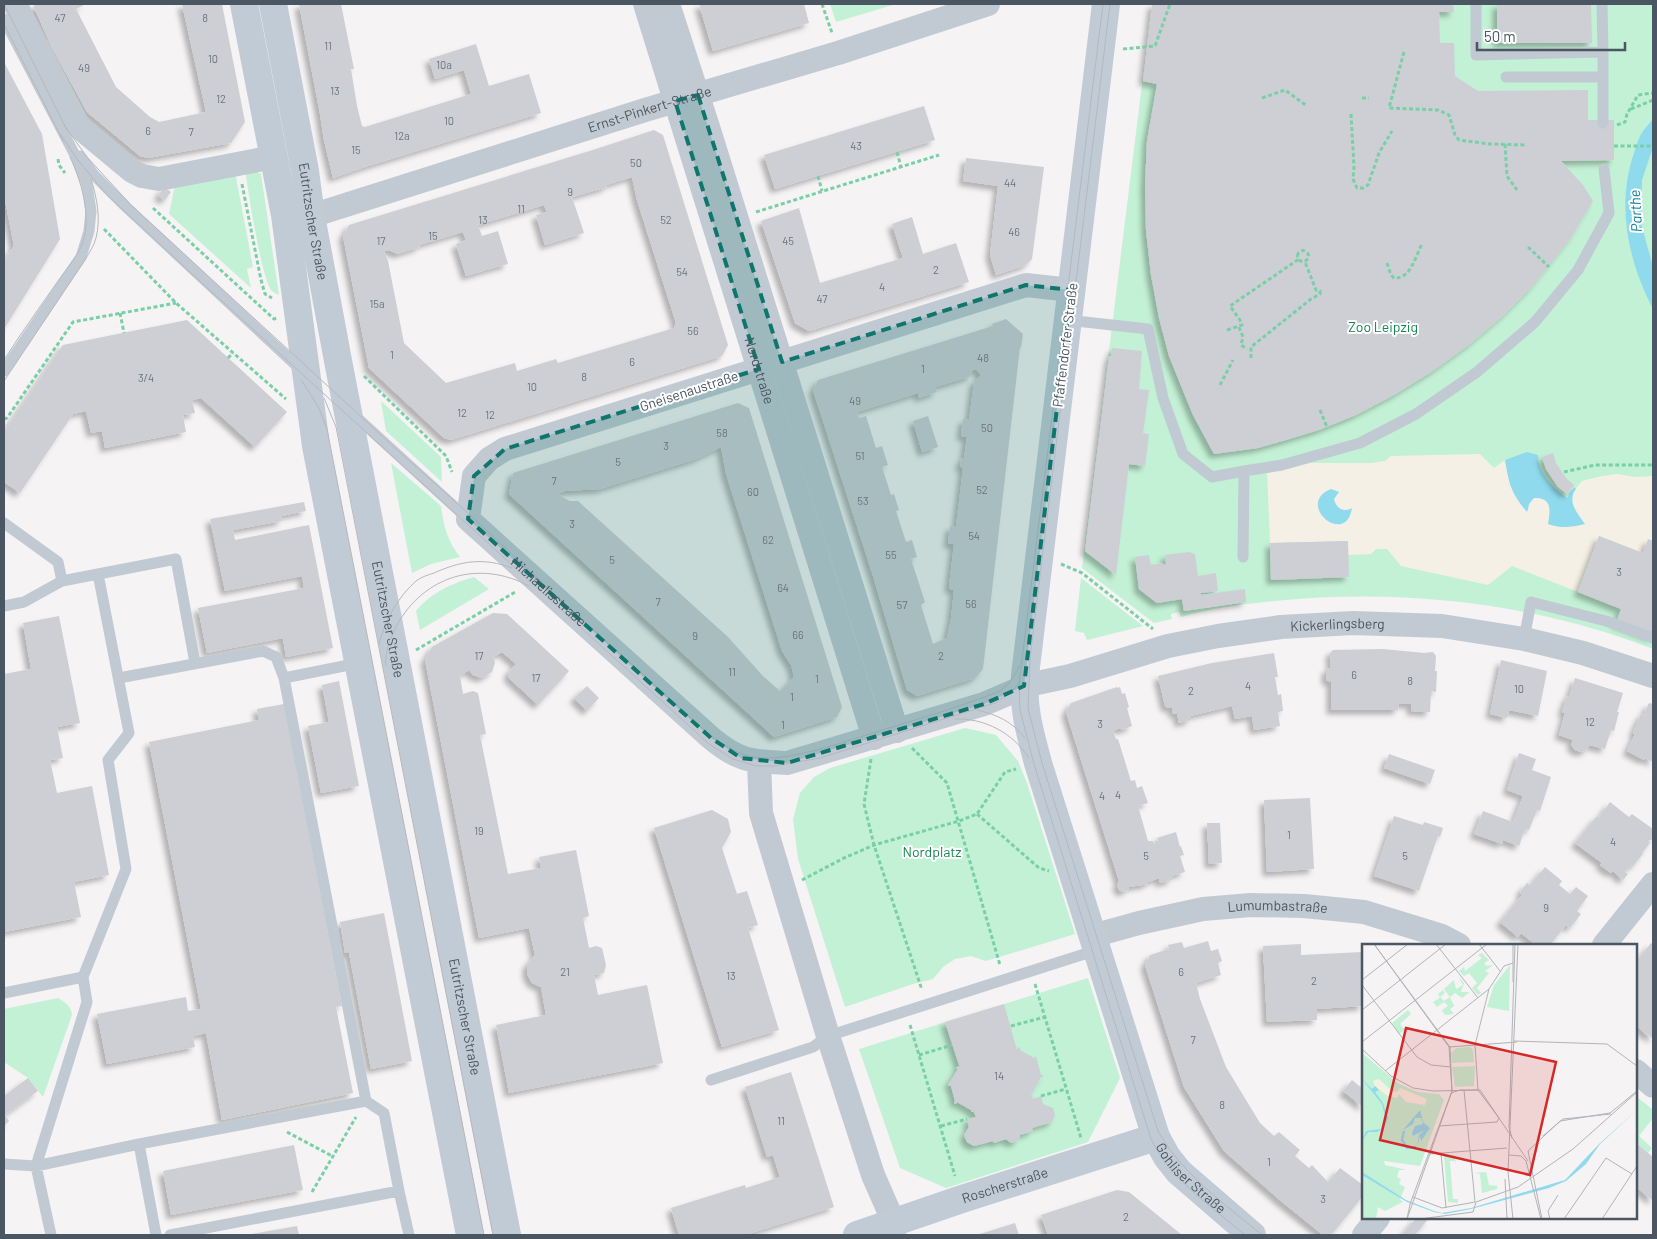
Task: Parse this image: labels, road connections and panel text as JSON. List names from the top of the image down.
{
  "streets": {
    "main road": [
      "Eutritzscher Straße",
      "Pfaffendorfer Straße",
      "Gohliser Straße",
      "Roscherstraße"
    ],
    "street": [
      "Ernst-Pinkert-Straße",
      "Nordstraße",
      "Gneisenaustraße",
      "Michaelisstraße",
      "Kickerlingsberg",
      "Lumumbastraße"
    ]
  },
  "crossings": [
    ["Ernst-Pinkert-Straße", "Eutritzscher Straße"],
    ["Ernst-Pinkert-Straße", "Nordstraße"],
    ["Eutritzscher Straße", "Michaelisstraße"],
    ["Pfaffendorfer Straße", "Gneisenaustraße"],
    ["Pfaffendorfer Straße", "Kickerlingsberg"],
    ["Nordstraße", "Gneisenaustraße"],
    ["Gneisenaustraße", "Michaelisstraße"],
    ["Gohliser Straße", "Roscherstraße"]
  ],
  "water": ["Parthe"],
  "parks": ["Zoo Leipzig", "Nordplatz"],
  "house_numbers": [
    "47",
    "8",
    "11",
    "10",
    "10a",
    "49",
    "13",
    "12",
    "10",
    "6",
    "7",
    "12a",
    "43",
    "15",
    "50",
    "44",
    "9",
    "11",
    "13",
    "52",
    "46",
    "15",
    "17",
    "45",
    "2",
    "54",
    "4",
    "47",
    "15a",
    "56",
    "1",
    "48",
    "6",
    "1",
    "8",
    "3/4",
    "10",
    "49",
    "12",
    "12",
    "50",
    "58",
    "3",
    "51",
    "5",
    "7",
    "52",
    "60",
    "53",
    "3",
    "54",
    "62",
    "55",
    "5",
    "3",
    "64",
    "7",
    "56",
    "57",
    "66",
    "9",
    "17",
    "2",
    "11",
    "6",
    "17",
    "1",
    "8",
    "4",
    "10",
    "2",
    "1",
    "12",
    "3",
    "1",
    "4",
    "4",
    "19",
    "1",
    "4",
    "5",
    "5",
    "9",
    "21",
    "6",
    "13",
    "2",
    "7",
    "14",
    "8",
    "11",
    "1",
    "3",
    "2"
  ],
  "scale_bar": "50 m"
}
